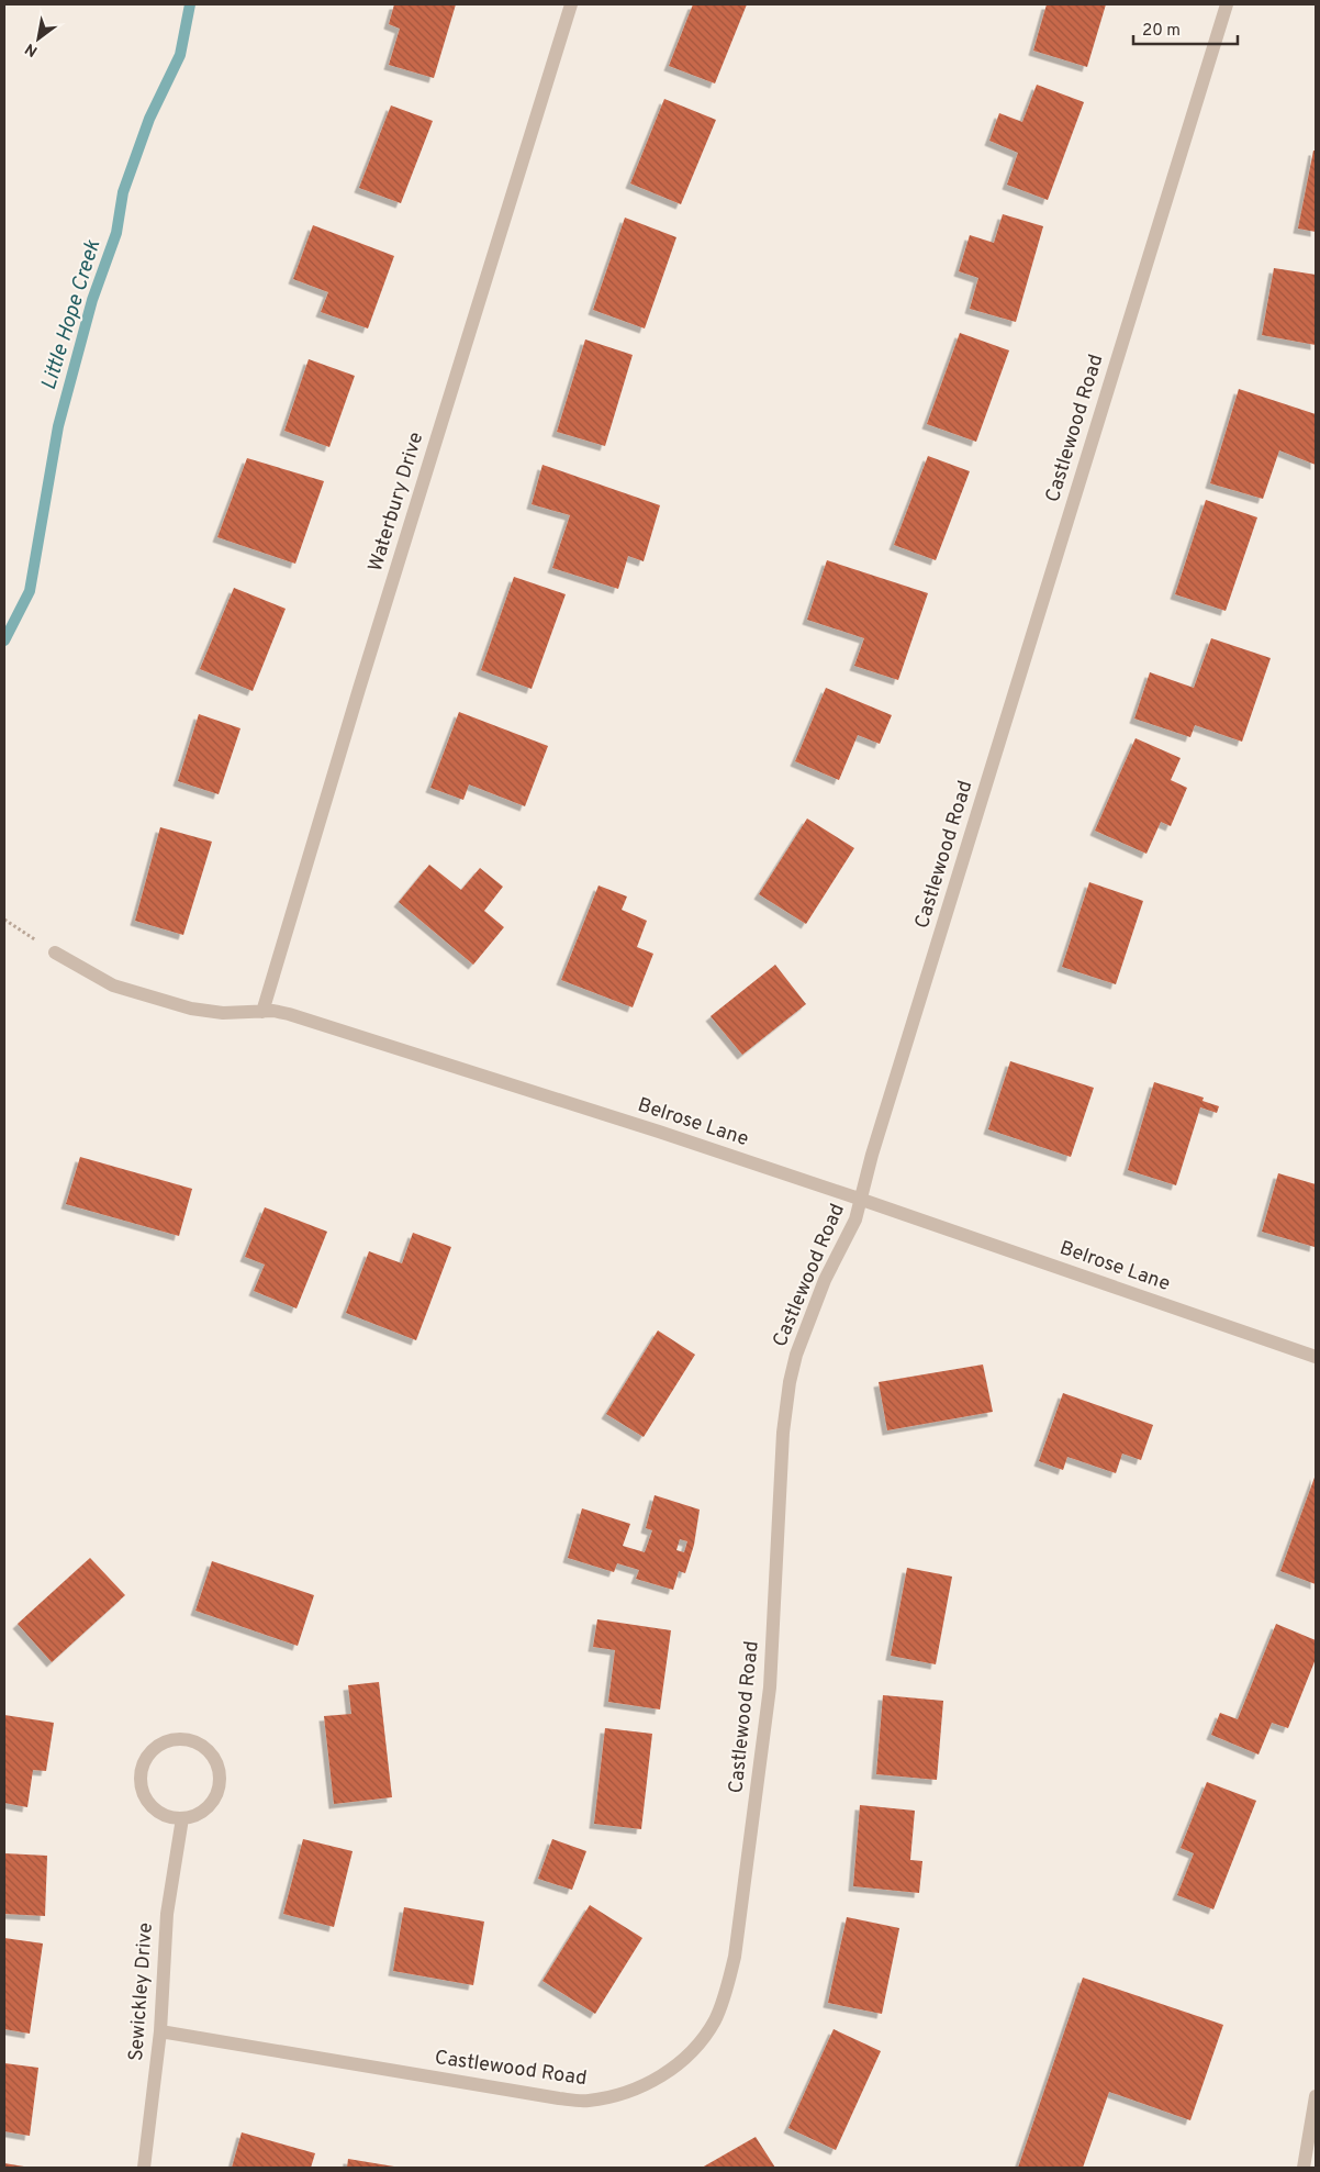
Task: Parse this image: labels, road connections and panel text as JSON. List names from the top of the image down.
{
  "streets": {
    "street": [
      "Castlewood Road",
      "Waterbury Drive",
      "Belrose Lane",
      "Sewickley Drive"
    ]
  },
  "crossings": [
    ["Castlewood Road", "Belrose Lane"],
    ["Castlewood Road", "Sewickley Drive"],
    ["Waterbury Drive", "Belrose Lane"]
  ],
  "water": ["Little Hope Creek"],
  "scale_bar": "20 m",
  "north": "bottom left"
}
